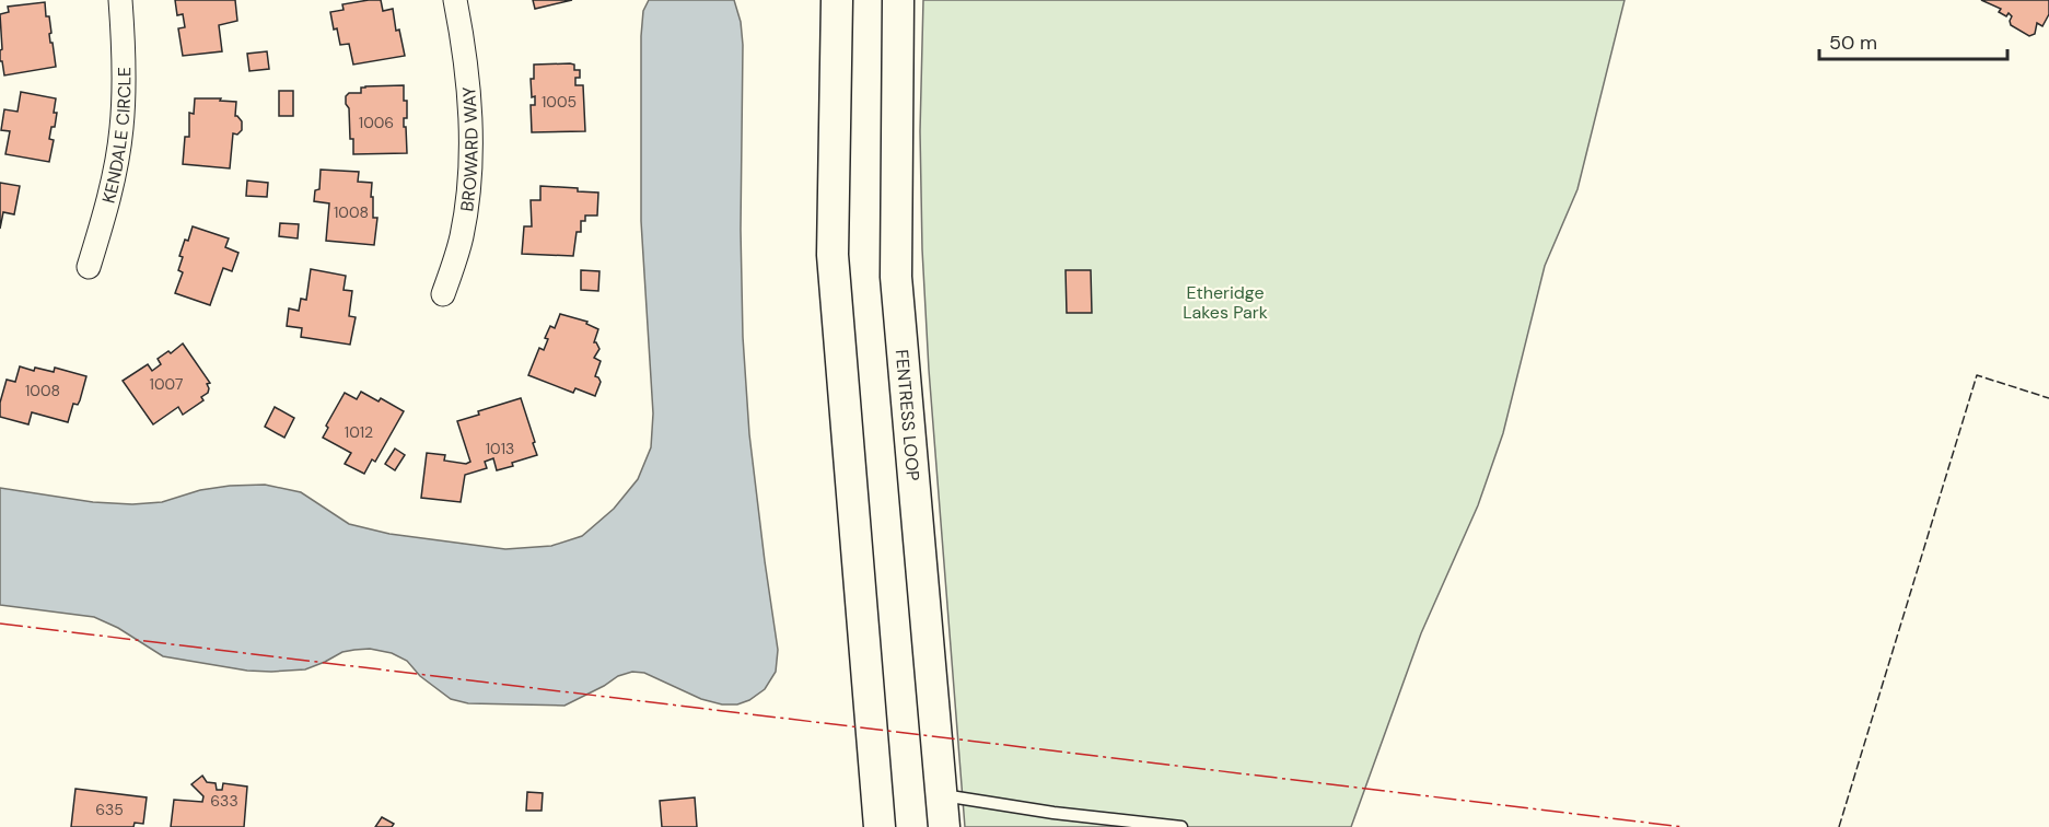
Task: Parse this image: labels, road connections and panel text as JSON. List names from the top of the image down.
{
  "streets": {
    "street": ["KENDALE CIRCLE", "BROWARD WAY", "FENTRESS LOOP"]
  },
  "parks": ["Etheridge Lakes Park"],
  "house_numbers": [
    "1005",
    "1006",
    "1008",
    "1007",
    "1008",
    "1012",
    "1013",
    "633",
    "635"
  ],
  "scale_bar": "50 m"
}
